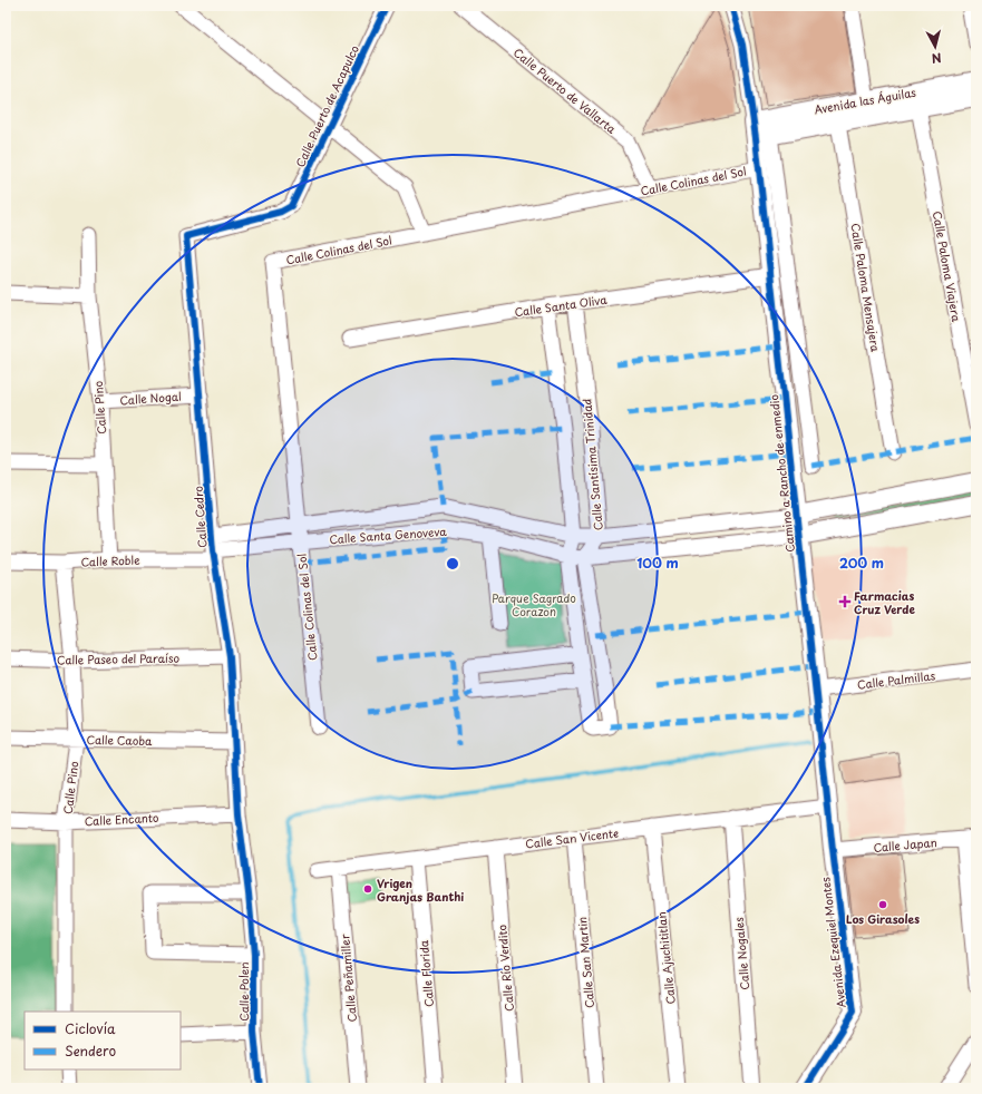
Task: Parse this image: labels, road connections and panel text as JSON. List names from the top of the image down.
{
  "streets": {
    "street": [
      "Calle Puerto de Vallarta",
      "Avenida las Águilas",
      "Calle Puerto de Acapulco",
      "Calle Colinas del Sol",
      "Calle Paloma Viajera",
      "Calle Paloma Mensajera",
      "Calle Santa Oliva",
      "Calle Nogal",
      "Calle Pino",
      "Calle Santísima Trinidad",
      "Camino a Rancho de enmedio",
      "Calle Cedro",
      "Calle Santa Genoveva",
      "Calle Roble",
      "Calle Paseo del Paraíso",
      "Calle Palmillas",
      "Calle Caoba",
      "Calle Encanto",
      "Calle San Vicente",
      "Calle Japan",
      "Avenida Ezequiel Montes",
      "Calle Nogales",
      "Calle Ajuchititlan",
      "Calle San Martin",
      "Calle Río Verdito",
      "Calle Florida",
      "Calle Peñamiller",
      "Calle Polen"
    ]
  },
  "crossings": [
    ["Calle Puerto de Vallarta", "Calle Colinas del Sol"],
    ["Avenida las Águilas", "Calle Paloma Viajera"],
    ["Avenida las Águilas", "Calle Paloma Mensajera"],
    ["Avenida las Águilas", "Camino a Rancho de enmedio"],
    ["Calle Puerto de Acapulco", "Calle Cedro"],
    ["Calle Colinas del Sol", "Camino a Rancho de enmedio"],
    ["Calle Colinas del Sol", "Calle Santa Genoveva"],
    ["Calle Santa Oliva", "Calle Santísima Trinidad"],
    ["Calle Santa Oliva", "Camino a Rancho de enmedio"],
    ["Calle Nogal", "Calle Pino"],
    ["Calle Nogal", "Calle Cedro"],
    ["Calle Pino", "Calle Roble"],
    ["Calle Pino", "Calle Paseo del Paraíso"],
    ["Calle Pino", "Calle Caoba"],
    ["Calle Pino", "Calle Encanto"],
    ["Calle Santísima Trinidad", "Calle Santa Genoveva"],
    ["Camino a Rancho de enmedio", "Calle Santa Genoveva"],
    ["Camino a Rancho de enmedio", "Calle Palmillas"],
    ["Camino a Rancho de enmedio", "Calle San Vicente"],
    ["Camino a Rancho de enmedio", "Avenida Ezequiel Montes"],
    ["Calle Cedro", "Calle Santa Genoveva"],
    ["Calle Cedro", "Calle Roble"],
    ["Calle Cedro", "Calle Paseo del Paraíso"],
    ["Calle Cedro", "Calle Caoba"],
    ["Calle Cedro", "Calle Encanto"],
    ["Calle Cedro", "Calle Polen"],
    ["Calle Santa Genoveva", "Calle Roble"],
    ["Calle San Vicente", "Avenida Ezequiel Montes"],
    ["Calle San Vicente", "Calle Nogales"],
    ["Calle San Vicente", "Calle Ajuchititlan"],
    ["Calle San Vicente", "Calle San Martin"],
    ["Calle San Vicente", "Calle Río Verdito"],
    ["Calle San Vicente", "Calle Florida"],
    ["Calle San Vicente", "Calle Peñamiller"],
    ["Calle Japan", "Avenida Ezequiel Montes"]
  ],
  "parks": ["Parque Sagrado Corazon"],
  "places": {
    "health": ["Farmacias Cruz Verde"],
    "other": ["Vrigen Granjas Banthi", "Los Girasoles"]
  },
  "legend": ["Ciclovía", "Sendero"],
  "north": "bottom",
  "rings": ["100 m", "200 m"]
}
